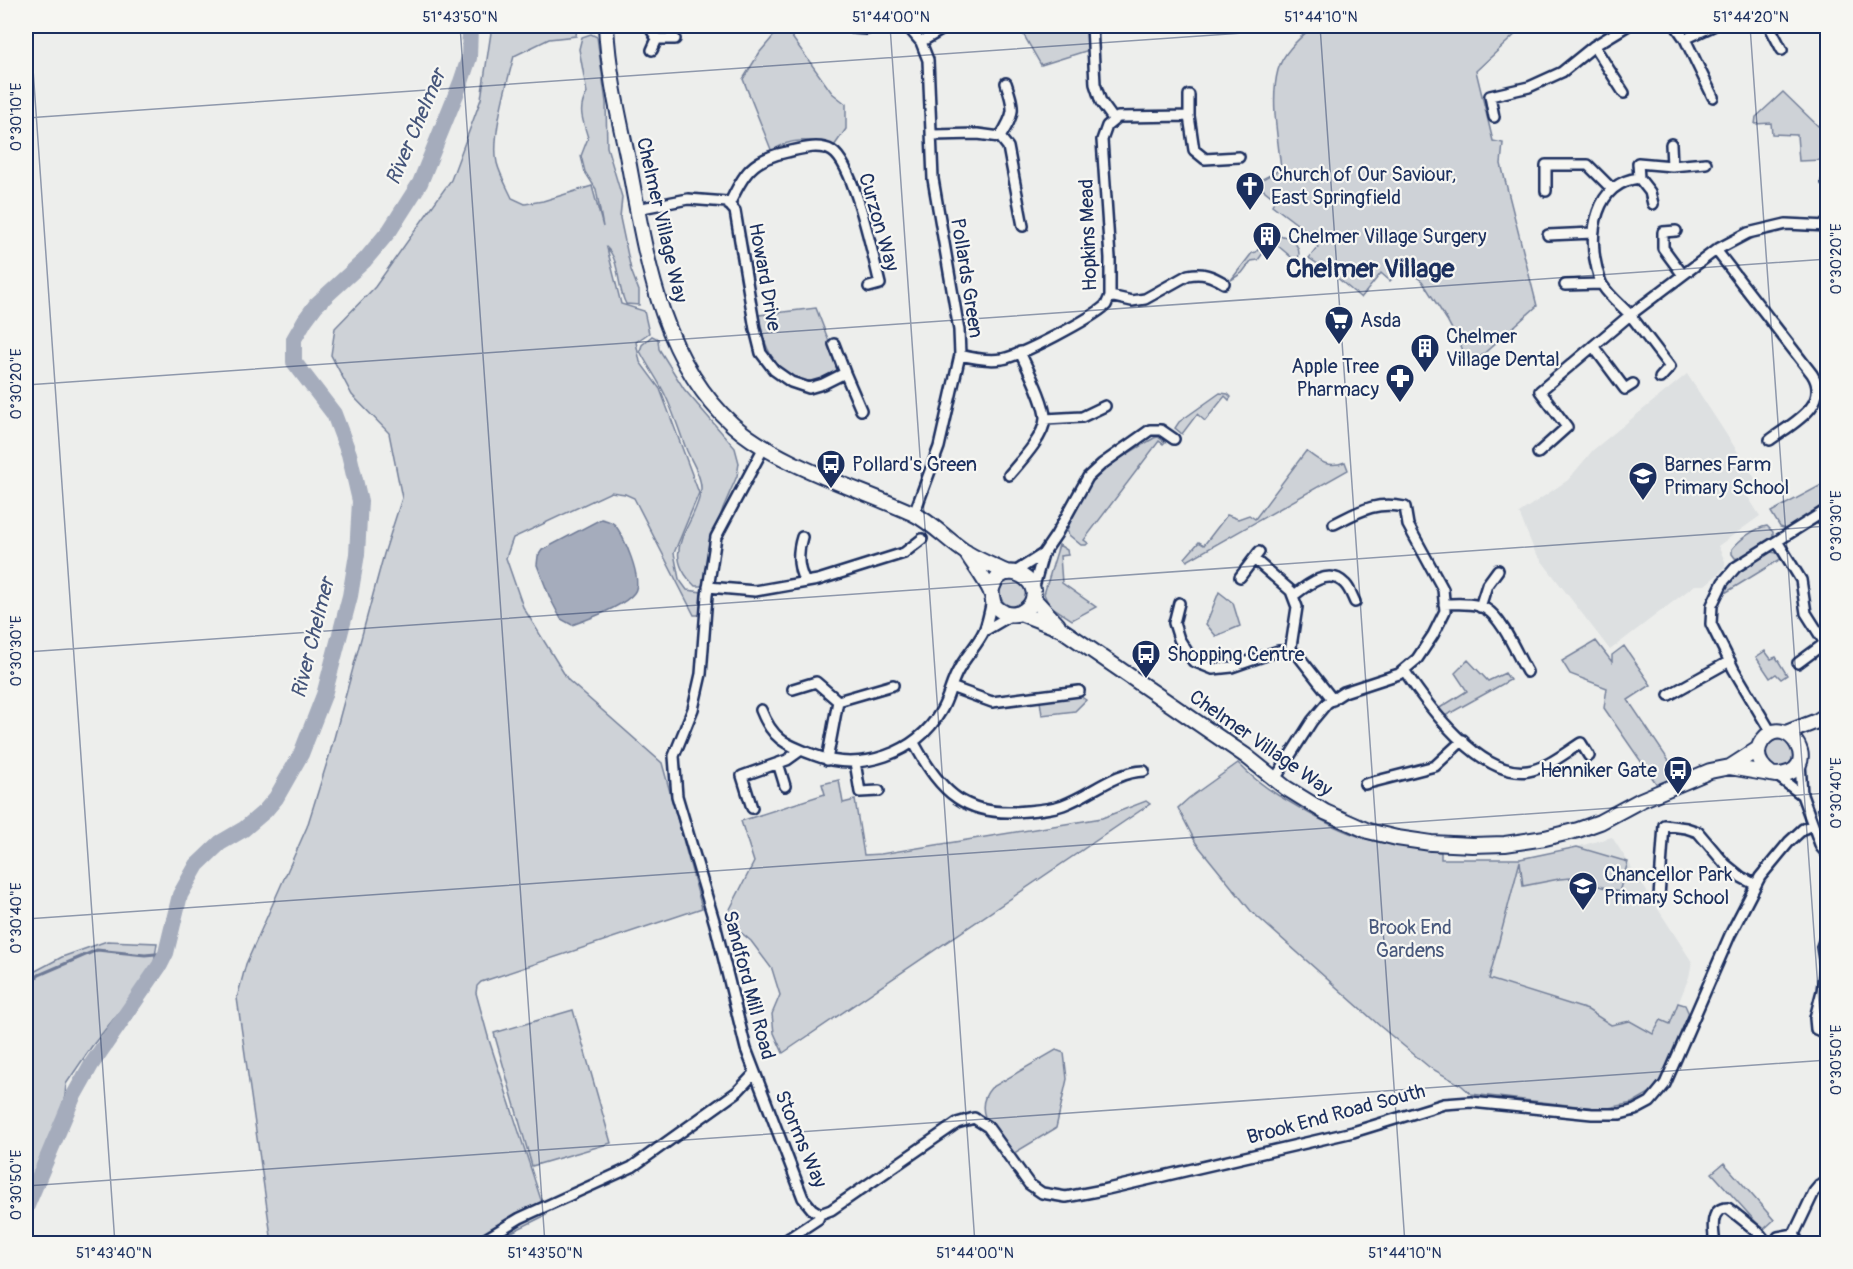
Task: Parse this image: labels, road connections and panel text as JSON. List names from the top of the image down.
{
  "streets": {
    "street": [
      "Chelmer Village Way",
      "Curzon Way",
      "Hopkins Mead",
      "Howard Drive",
      "Pollards Green",
      "Sandford Mill Road",
      "Brook End Road South",
      "Storms Way"
    ]
  },
  "crossings": [
    ["Chelmer Village Way", "Howard Drive"],
    ["Chelmer Village Way", "Pollards Green"],
    ["Chelmer Village Way", "Sandford Mill Road"],
    ["Curzon Way", "Howard Drive"],
    ["Hopkins Mead", "Pollards Green"],
    ["Sandford Mill Road", "Storms Way"],
    ["Brook End Road South", "Storms Way"]
  ],
  "districts": ["Chelmer Village"],
  "water": ["River Chelmer"],
  "parks": ["Brook End Gardens"],
  "places": {
    "church": ["Church of Our Saviour, East Springfield"],
    "building": ["Chelmer Village Surgery", "Chelmer Village Dental"],
    "supermarket": ["Asda"],
    "pharmacy": ["Apple Tree Pharmacy"],
    "bus stop": ["Pollard's Green", "Shopping Centre", "Henniker Gate"],
    "school or university": ["Barnes Farm Primary School", "Chancellor Park Primary School"]
  },
  "coordinates": [
    "51°43'50\"N",
    "51°44'00\"N",
    "51°44'10\"N",
    "51°44'20\"N",
    "0°30'10\"E",
    "0°30'20\"E",
    "0°30'30\"E",
    "0°30'40\"E",
    "0°30'50\"E",
    "51°43'40\"N"
  ]
}
